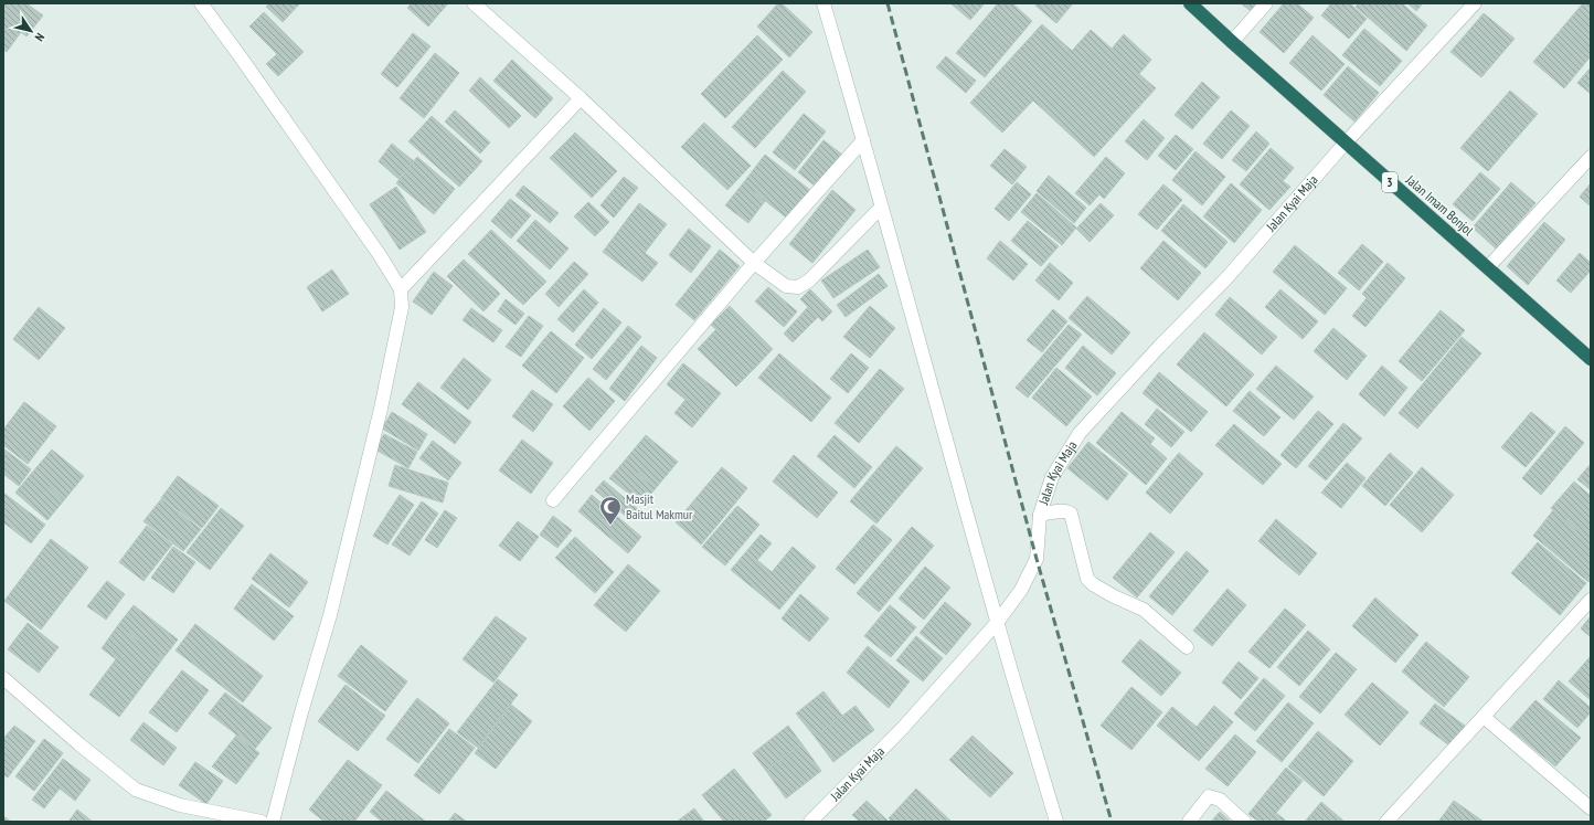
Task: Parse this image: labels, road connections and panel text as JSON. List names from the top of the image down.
{
  "streets": {
    "highway": ["3", "Jalan Imam Bonjol"],
    "street": ["Jalan Kyai Maja"]
  },
  "crossings": [
    ["Jalan Kyai Maja", "Jalan Imam Bonjol"]
  ],
  "places": {
    "mosque": ["Masjit Baitul Makmur"]
  },
  "north": "bottom right"
}
